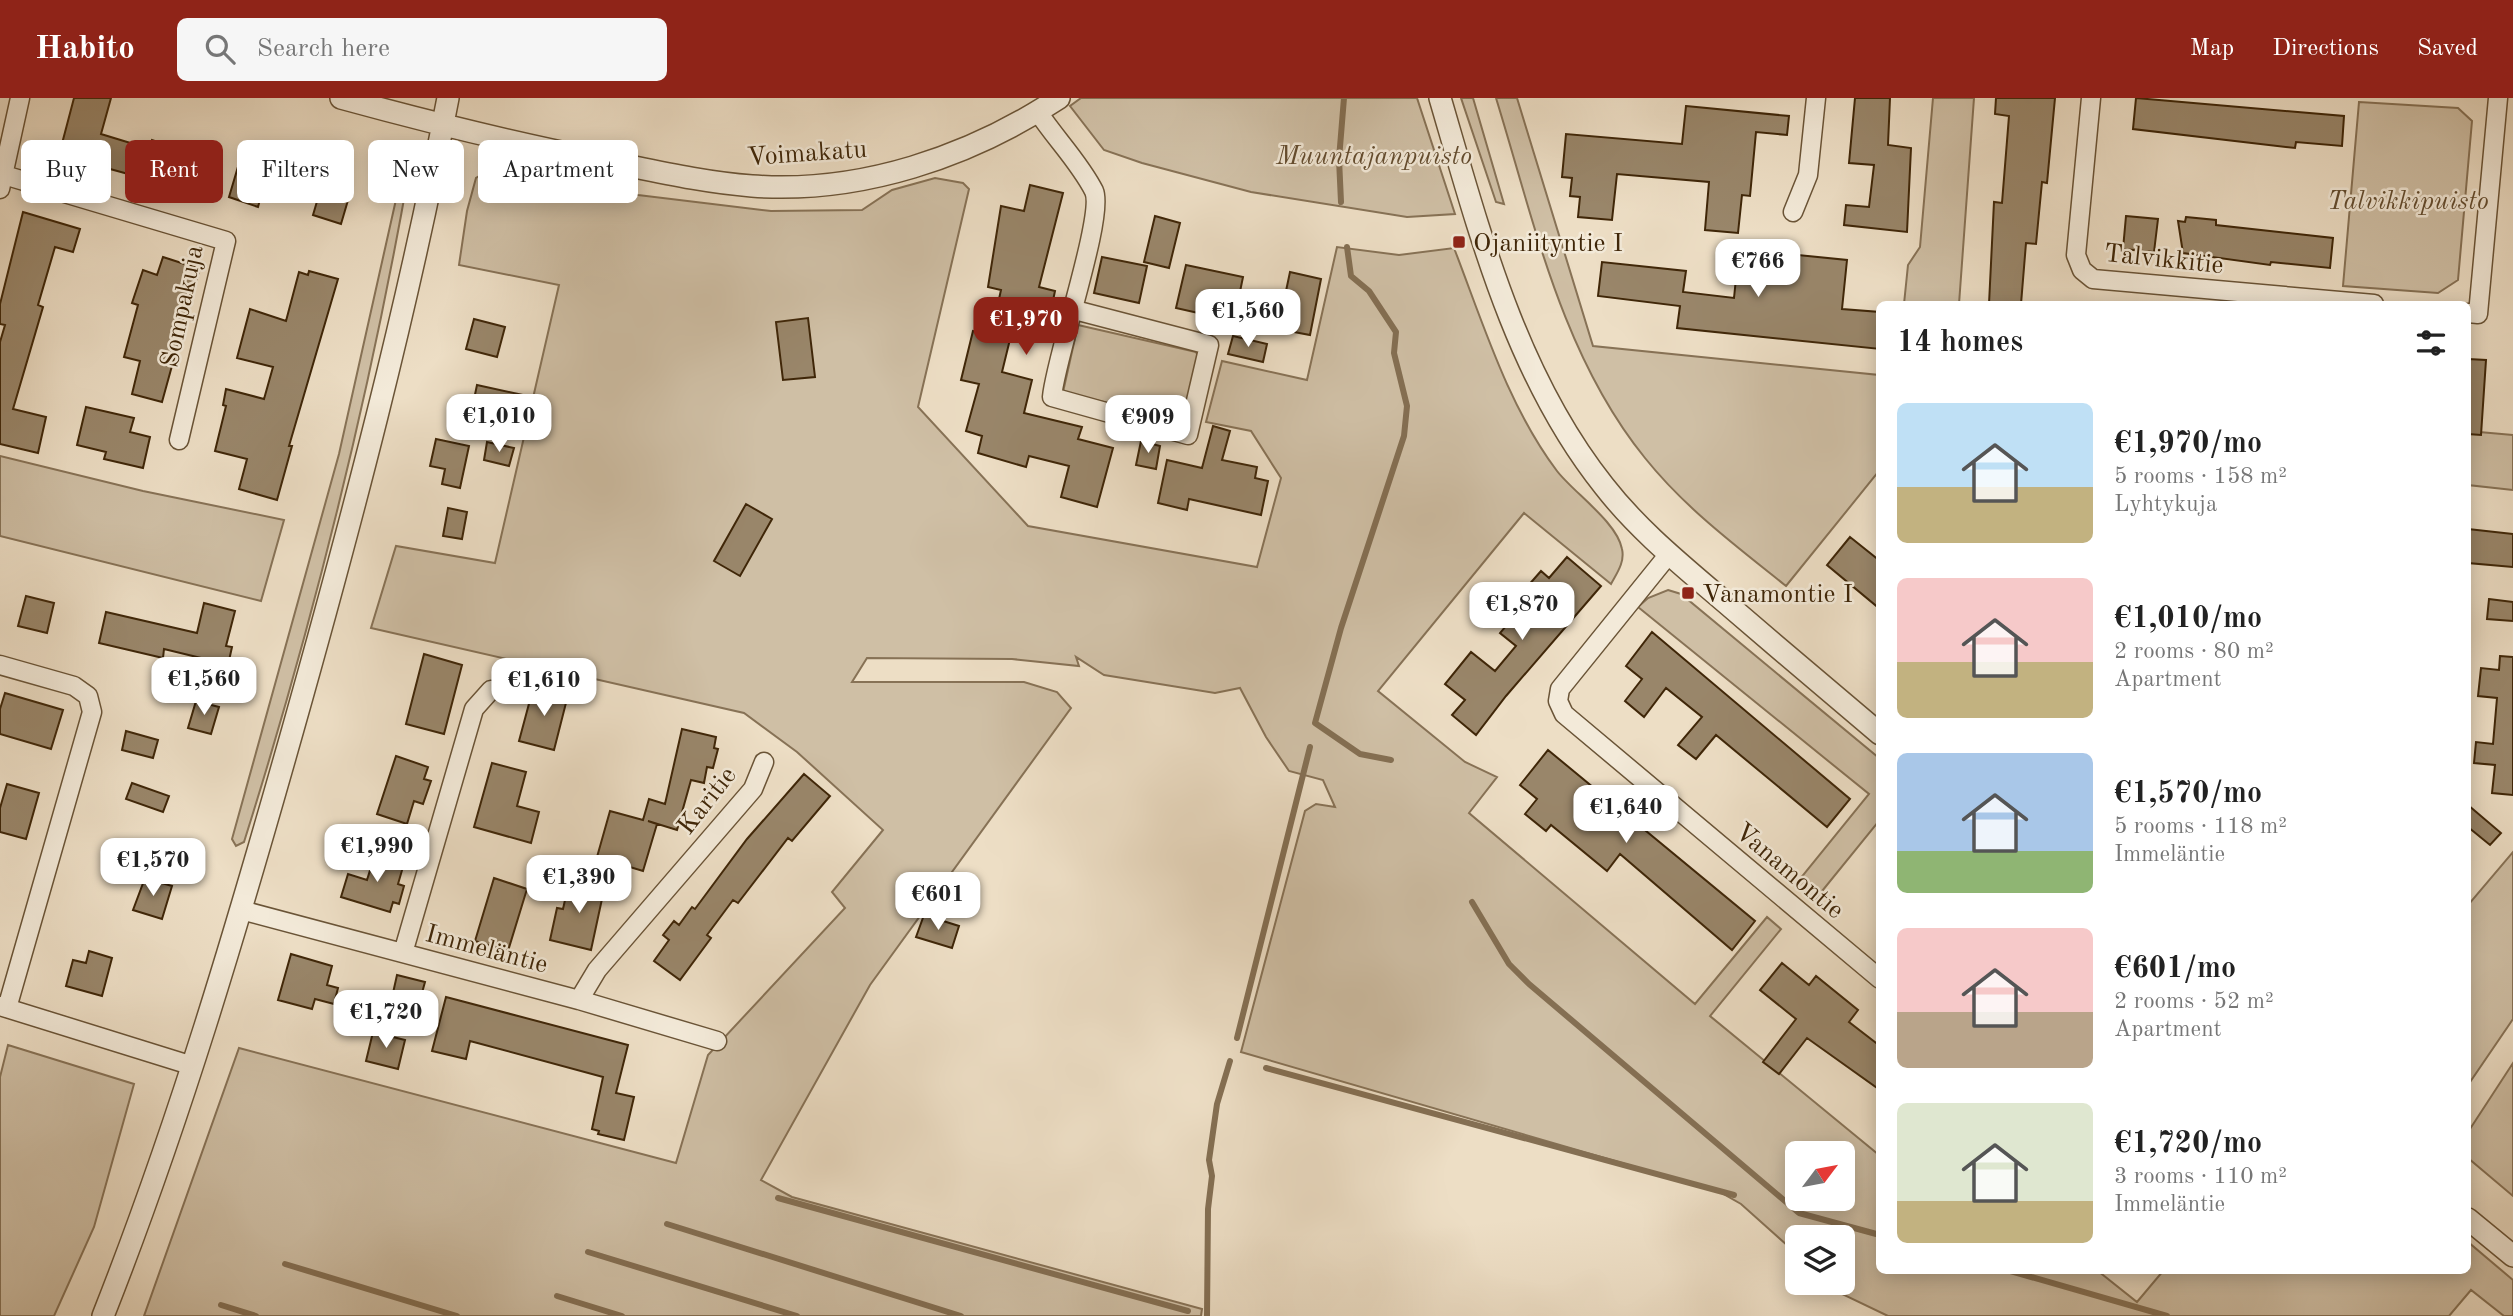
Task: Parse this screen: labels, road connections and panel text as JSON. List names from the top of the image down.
{
  "streets": {
    "street": [
      "Voimakatu",
      "Talvikkitie",
      "Sompakuja",
      "Karitie",
      "Vanamontie",
      "Immeläntie"
    ]
  },
  "crossings": [
    ["Karitie", "Immeläntie"]
  ],
  "parks": ["Muuntajanpuisto", "Talvikkipuisto"],
  "places": {
    "transit": ["Ojaniityntie I", "Vanamontie I"]
  },
  "north": "top right",
  "page": {
    "header": "Habito",
    "search": "Search here",
    "nav": ["Map", "Directions", "Saved"],
    "chip": [
      "Buy",
      "Rent",
      "Filters",
      "New",
      "Apartment"
    ],
    "price": [
      "€766",
      "€1,560",
      "€1,970",
      "€1,010",
      "€909",
      "€1,870",
      "€1,560",
      "€1,610",
      "€1,640",
      "€1,990",
      "€1,570",
      "€1,390",
      "€601",
      "€1,720"
    ],
    "heading": "14 homes",
    "list": [
      {
        "name": "€1,970/mo",
        "note": "5 rooms · 158 m² · Lyhtykuja"
      },
      {
        "name": "€1,010/mo",
        "note": "2 rooms · 80 m² · Apartment"
      },
      {
        "name": "€1,570/mo",
        "note": "5 rooms · 118 m² · Immeläntie"
      },
      {
        "name": "€601/mo",
        "note": "2 rooms · 52 m² · Apartment"
      },
      {
        "name": "€1,720/mo",
        "note": "3 rooms · 110 m² · Immeläntie"
      }
    ]
  }
}
